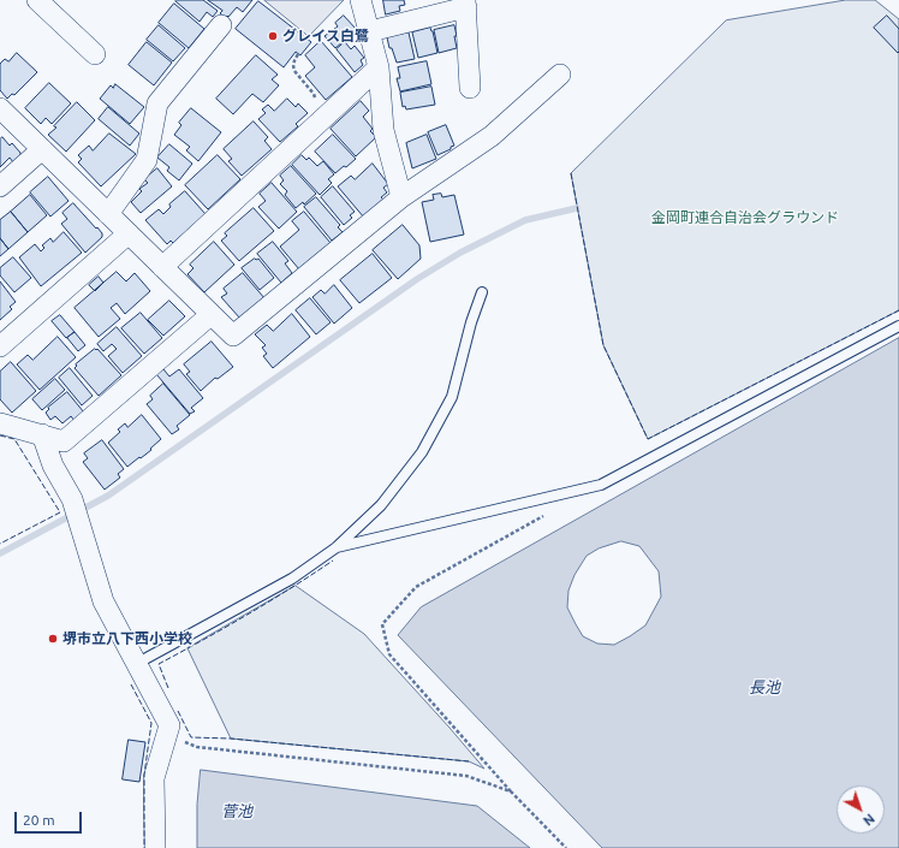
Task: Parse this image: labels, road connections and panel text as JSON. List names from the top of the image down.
{
  "water": ["長池", "菅池"],
  "parks": ["金岡町連合自治会グラウンド"],
  "places": ["グレイス白鷺", "堺市立八下西小学校"],
  "scale_bar": "20 m",
  "north": "bottom right"
}
